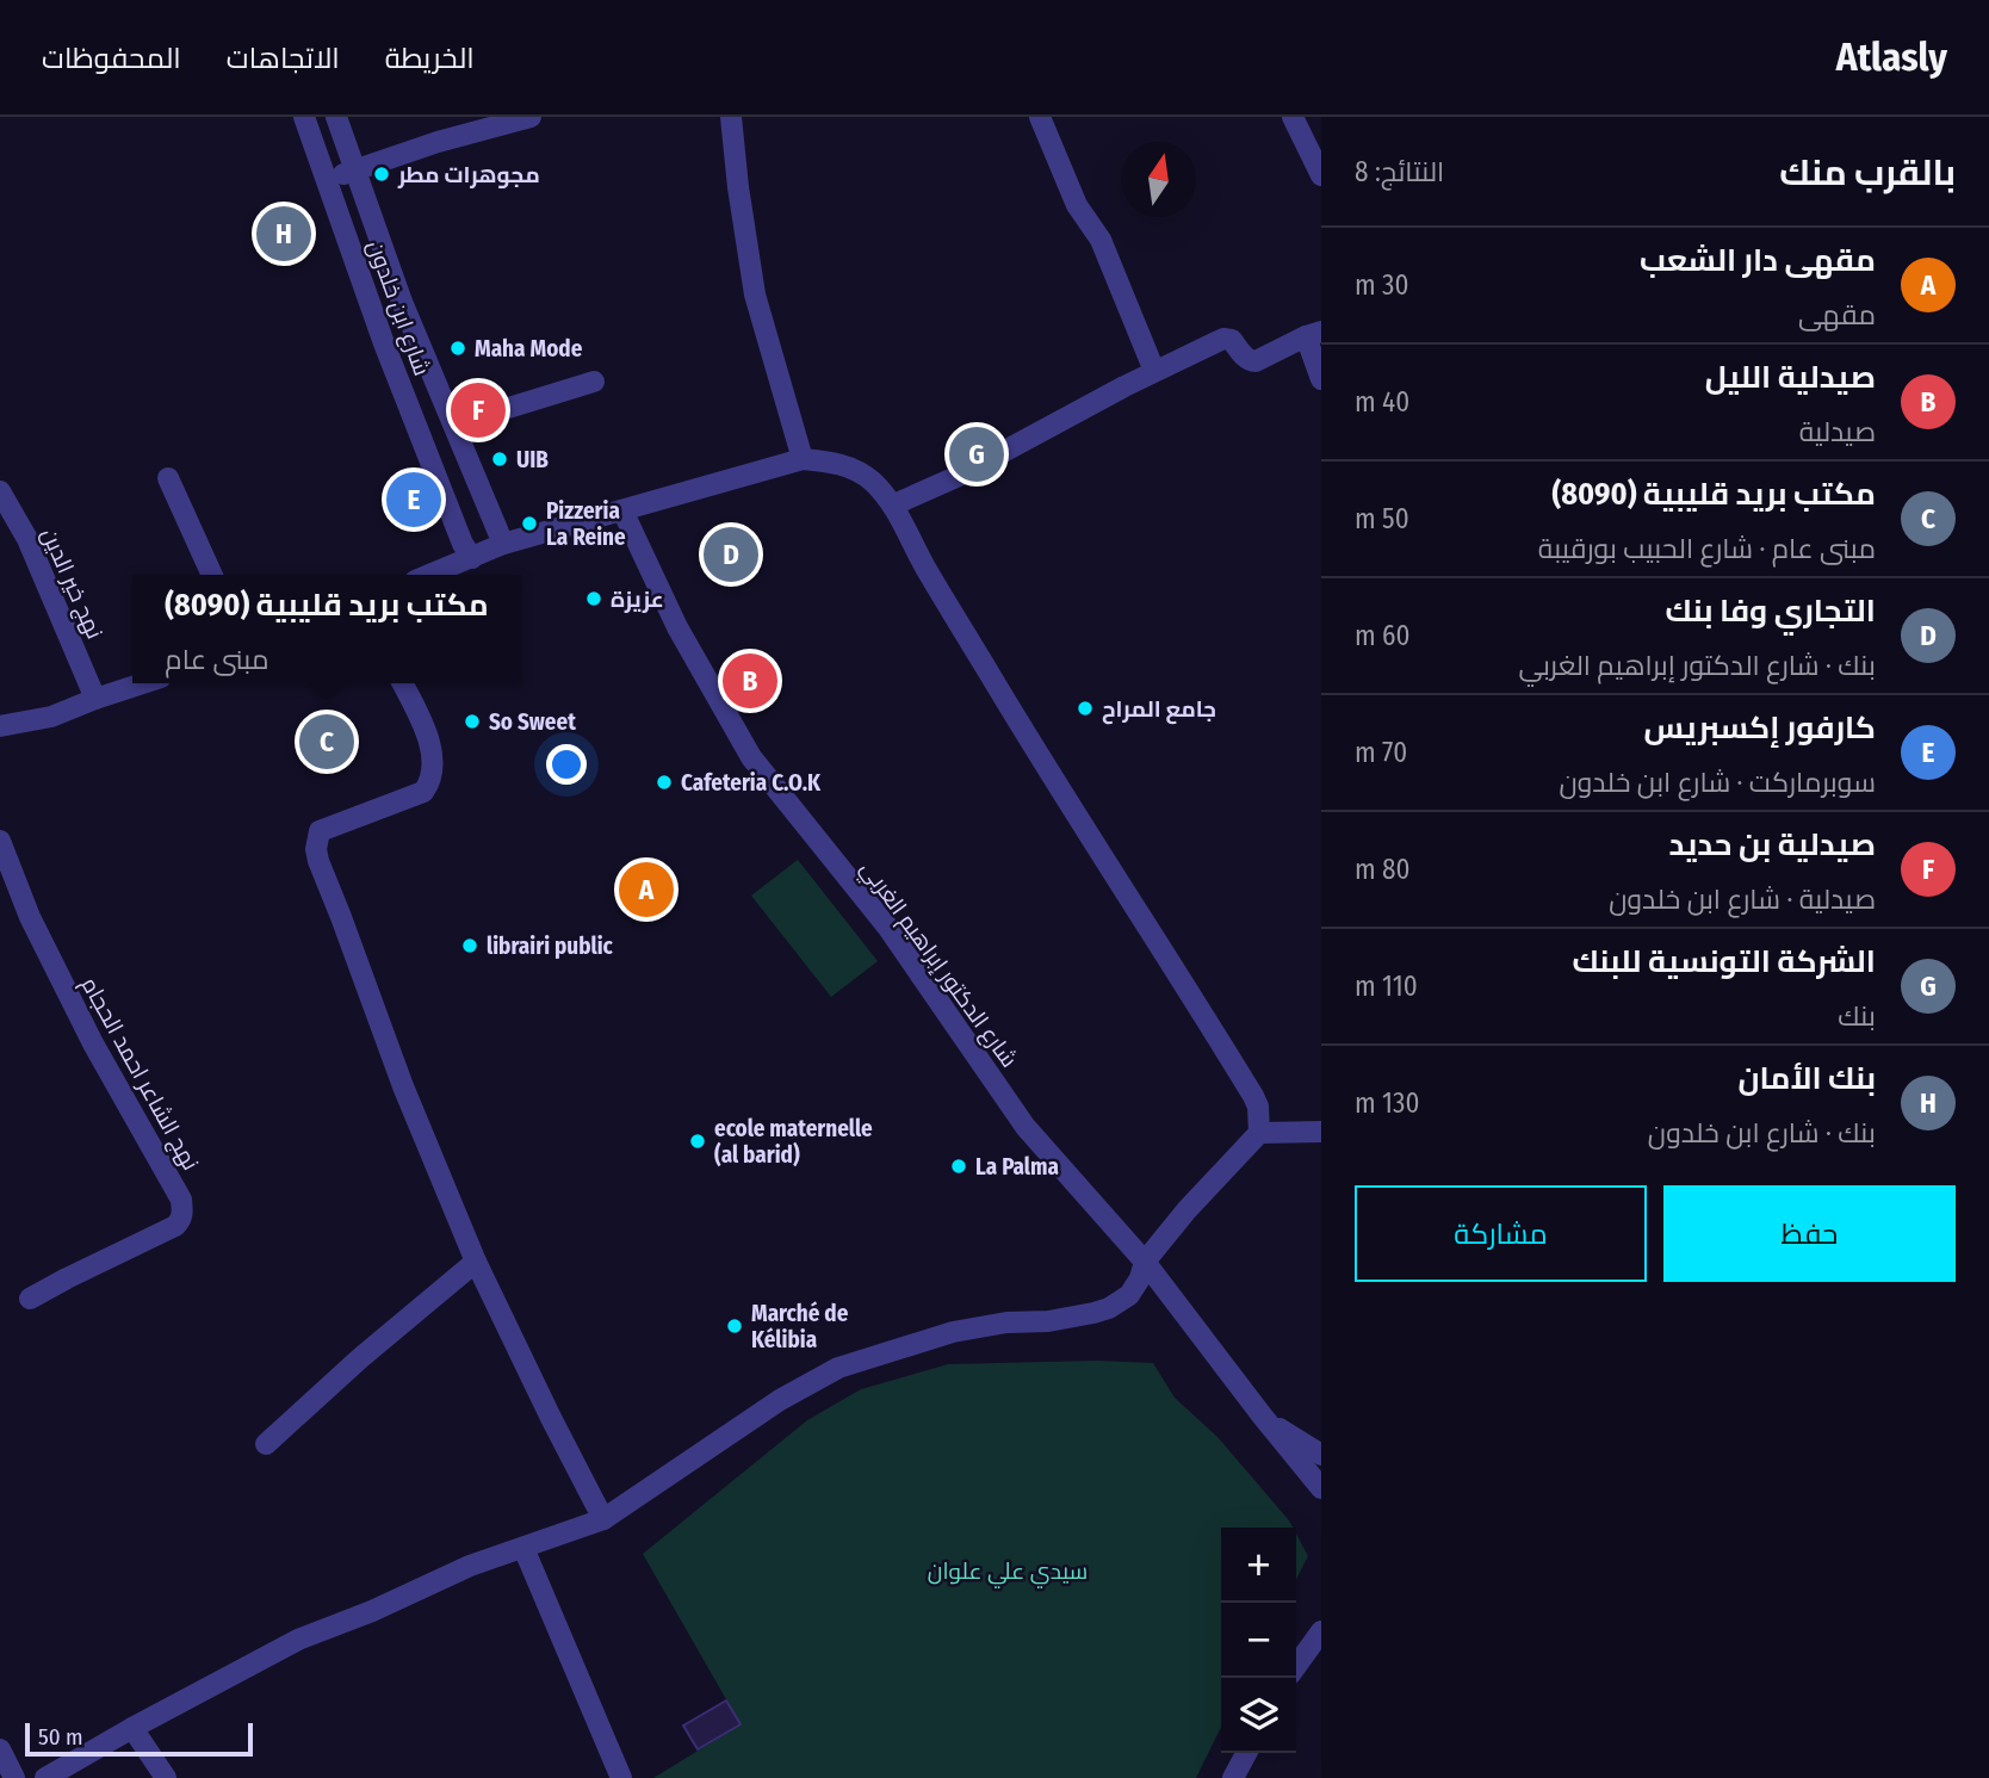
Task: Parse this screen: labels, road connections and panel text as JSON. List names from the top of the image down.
{
  "streets": {
    "street": [
      "شارع ابن خلدون",
      "نهج خير الدين",
      "شارع الدكتور إبراهيم الغربي",
      "نهج الشاعر احمد الحجام"
    ]
  },
  "parks": ["سيدي علي علوان"],
  "places": [
    "مجوهرات مطر",
    "Maha Mode",
    "UIB",
    "Pizzeria La Reine",
    "عزيزة",
    "جامع المراح",
    "So Sweet",
    "Cafeteria C.O.K",
    "librairi public",
    "ecole maternelle (al barid)",
    "La Palma",
    "Marché de Kélibia"
  ],
  "scale_bar": "50 m",
  "north": "top",
  "page": {
    "header": "Atlasly",
    "nav": ["الخريطة", "الاتجاهات", "المحفوظات"],
    "heading": ["بالقرب منك", "النتائج: 8"],
    "pins": [
      "H",
      "F",
      "G",
      "E",
      "D",
      "B",
      "C",
      "A"
    ],
    "list": [
      {
        "mark": "A",
        "name": "مقهى دار الشعب",
        "note": "مقهى",
        "value": "30 m"
      },
      {
        "mark": "B",
        "name": "صيدلية الليل",
        "note": "صيدلية",
        "value": "40 m"
      },
      {
        "mark": "C",
        "name": "مكتب بريد قليبية (8090)",
        "note": "مبنى عام · شارع الحبيب بورقيبة",
        "value": "50 m"
      },
      {
        "mark": "D",
        "name": "التجاري وفا بنك",
        "note": "بنك · شارع الدكتور إبراهيم الغربي",
        "value": "60 m"
      },
      {
        "mark": "E",
        "name": "كارفور إكسبريس",
        "note": "سوبرماركت · شارع ابن خلدون",
        "value": "70 m"
      },
      {
        "mark": "F",
        "name": "صيدلية بن حديد",
        "note": "صيدلية · شارع ابن خلدون",
        "value": "80 m"
      },
      {
        "mark": "G",
        "name": "الشركة التونسية للبنك",
        "note": "بنك",
        "value": "110 m"
      },
      {
        "mark": "H",
        "name": "بنك الأمان",
        "note": "بنك · شارع ابن خلدون",
        "value": "130 m"
      }
    ],
    "popup": ["مكتب بريد قليبية (8090)", "مبنى عام"],
    "buttons": ["حفظ", "مشاركة"],
    "map_buttons": ["+", "−"],
    "scale": "50 m"
  }
}
